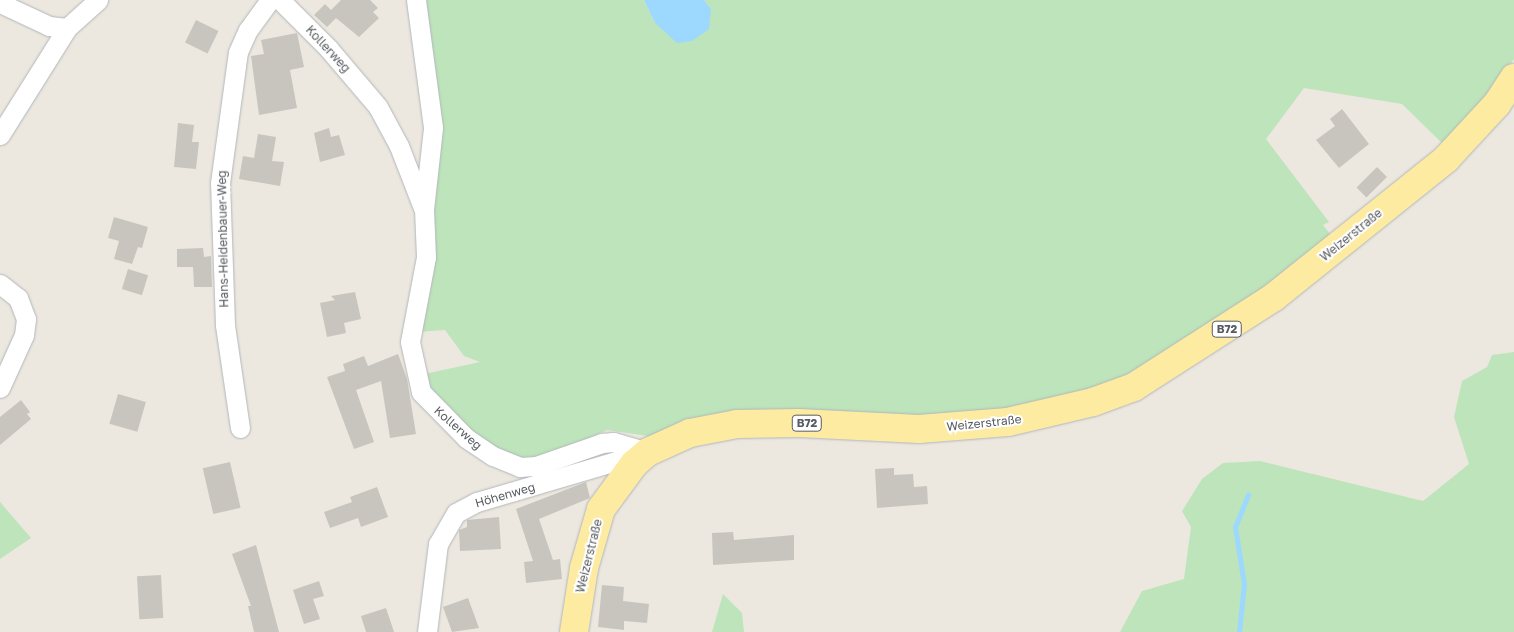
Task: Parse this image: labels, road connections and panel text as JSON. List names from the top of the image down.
{
  "streets": {
    "main road": ["Weizerstraße", "B72"],
    "street": ["Kollerweg", "Hans-Heidenbauer-Weg", "Höhenweg"]
  },
  "crossings": [
    ["Kollerweg", "Weizerstraße"],
    ["Kollerweg", "Höhenweg"],
    ["Weizerstraße", "B72"],
    ["Weizerstraße", "Höhenweg"]
  ]
}
